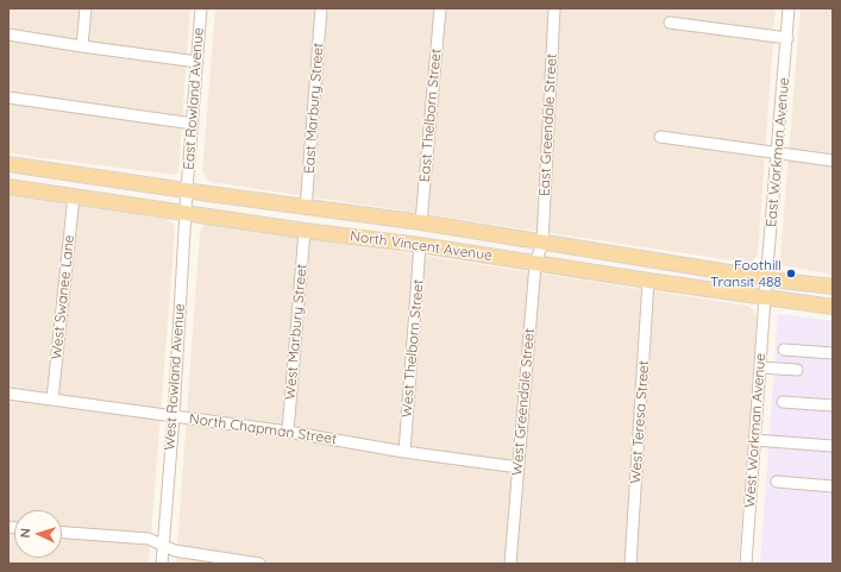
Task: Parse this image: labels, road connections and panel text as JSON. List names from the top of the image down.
{
  "streets": {
    "main road": ["North Vincent Avenue"],
    "street": [
      "East Rowland Avenue",
      "East Marbury Street",
      "East Thelborn Street",
      "East Greendale Street",
      "East Workman Avenue",
      "West Swanee Lane",
      "West Marbury Street",
      "West Thelborn Street",
      "West Rowland Avenue",
      "West Greendale Street",
      "West Teresa Street",
      "North Chapman Street",
      "West Workman Avenue"
    ]
  },
  "crossings": [
    ["East Rowland Avenue", "North Vincent Avenue"],
    ["East Rowland Avenue", "West Rowland Avenue"],
    ["East Marbury Street", "North Vincent Avenue"],
    ["East Thelborn Street", "North Vincent Avenue"],
    ["East Greendale Street", "North Vincent Avenue"],
    ["East Greendale Street", "West Greendale Street"],
    ["East Workman Avenue", "North Vincent Avenue"],
    ["East Workman Avenue", "West Workman Avenue"],
    ["North Vincent Avenue", "West Swanee Lane"],
    ["North Vincent Avenue", "West Marbury Street"],
    ["North Vincent Avenue", "West Thelborn Street"],
    ["North Vincent Avenue", "West Rowland Avenue"],
    ["North Vincent Avenue", "West Greendale Street"],
    ["North Vincent Avenue", "West Teresa Street"],
    ["North Vincent Avenue", "West Workman Avenue"],
    ["West Swanee Lane", "North Chapman Street"],
    ["West Marbury Street", "North Chapman Street"],
    ["West Thelborn Street", "North Chapman Street"],
    ["West Rowland Avenue", "North Chapman Street"],
    ["West Greendale Street", "North Chapman Street"]
  ],
  "places": ["Foothill Transit 488"],
  "north": "left"
}
